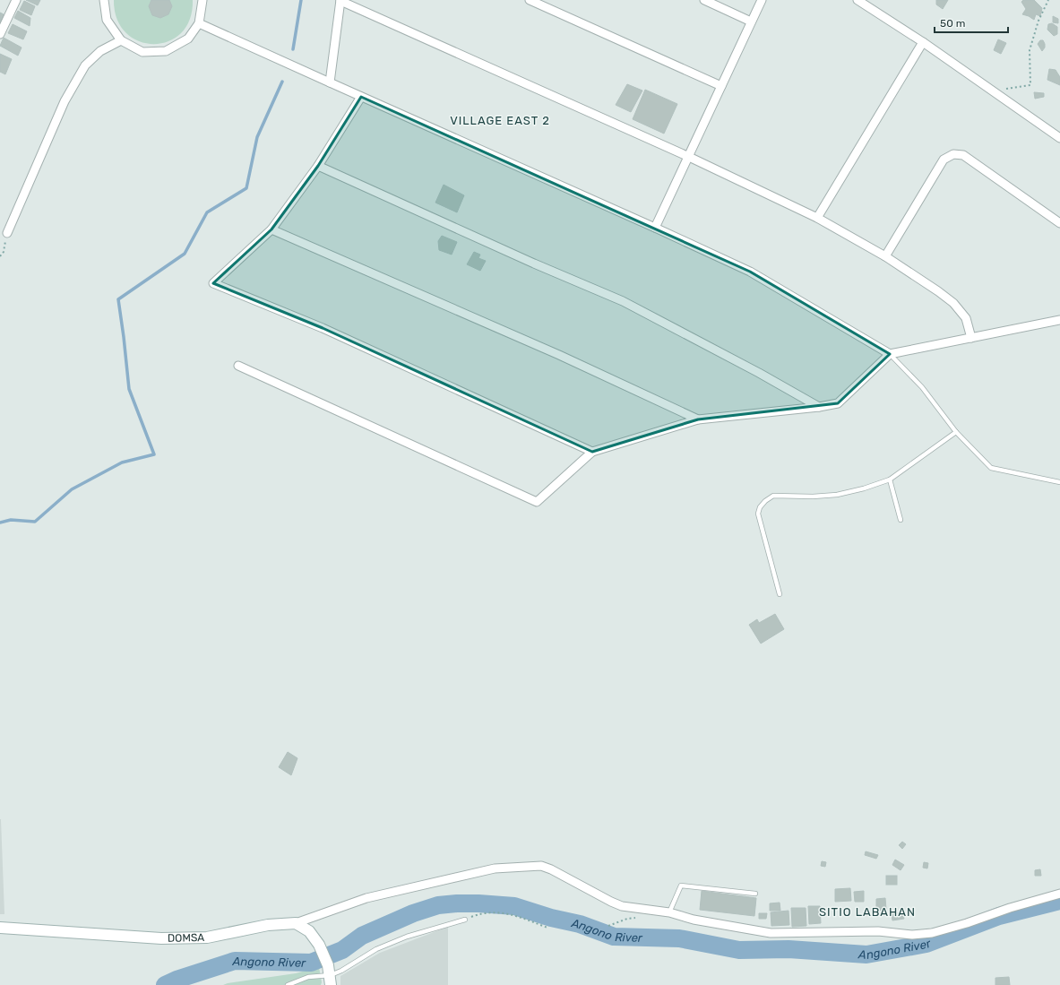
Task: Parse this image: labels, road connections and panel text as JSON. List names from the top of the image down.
{
  "streets": {
    "main road": ["DOMSA"]
  },
  "districts": ["VILLAGE EAST 2", "SITIO LABAHAN"],
  "water": ["Angono River"],
  "scale_bar": "50 m"
}
